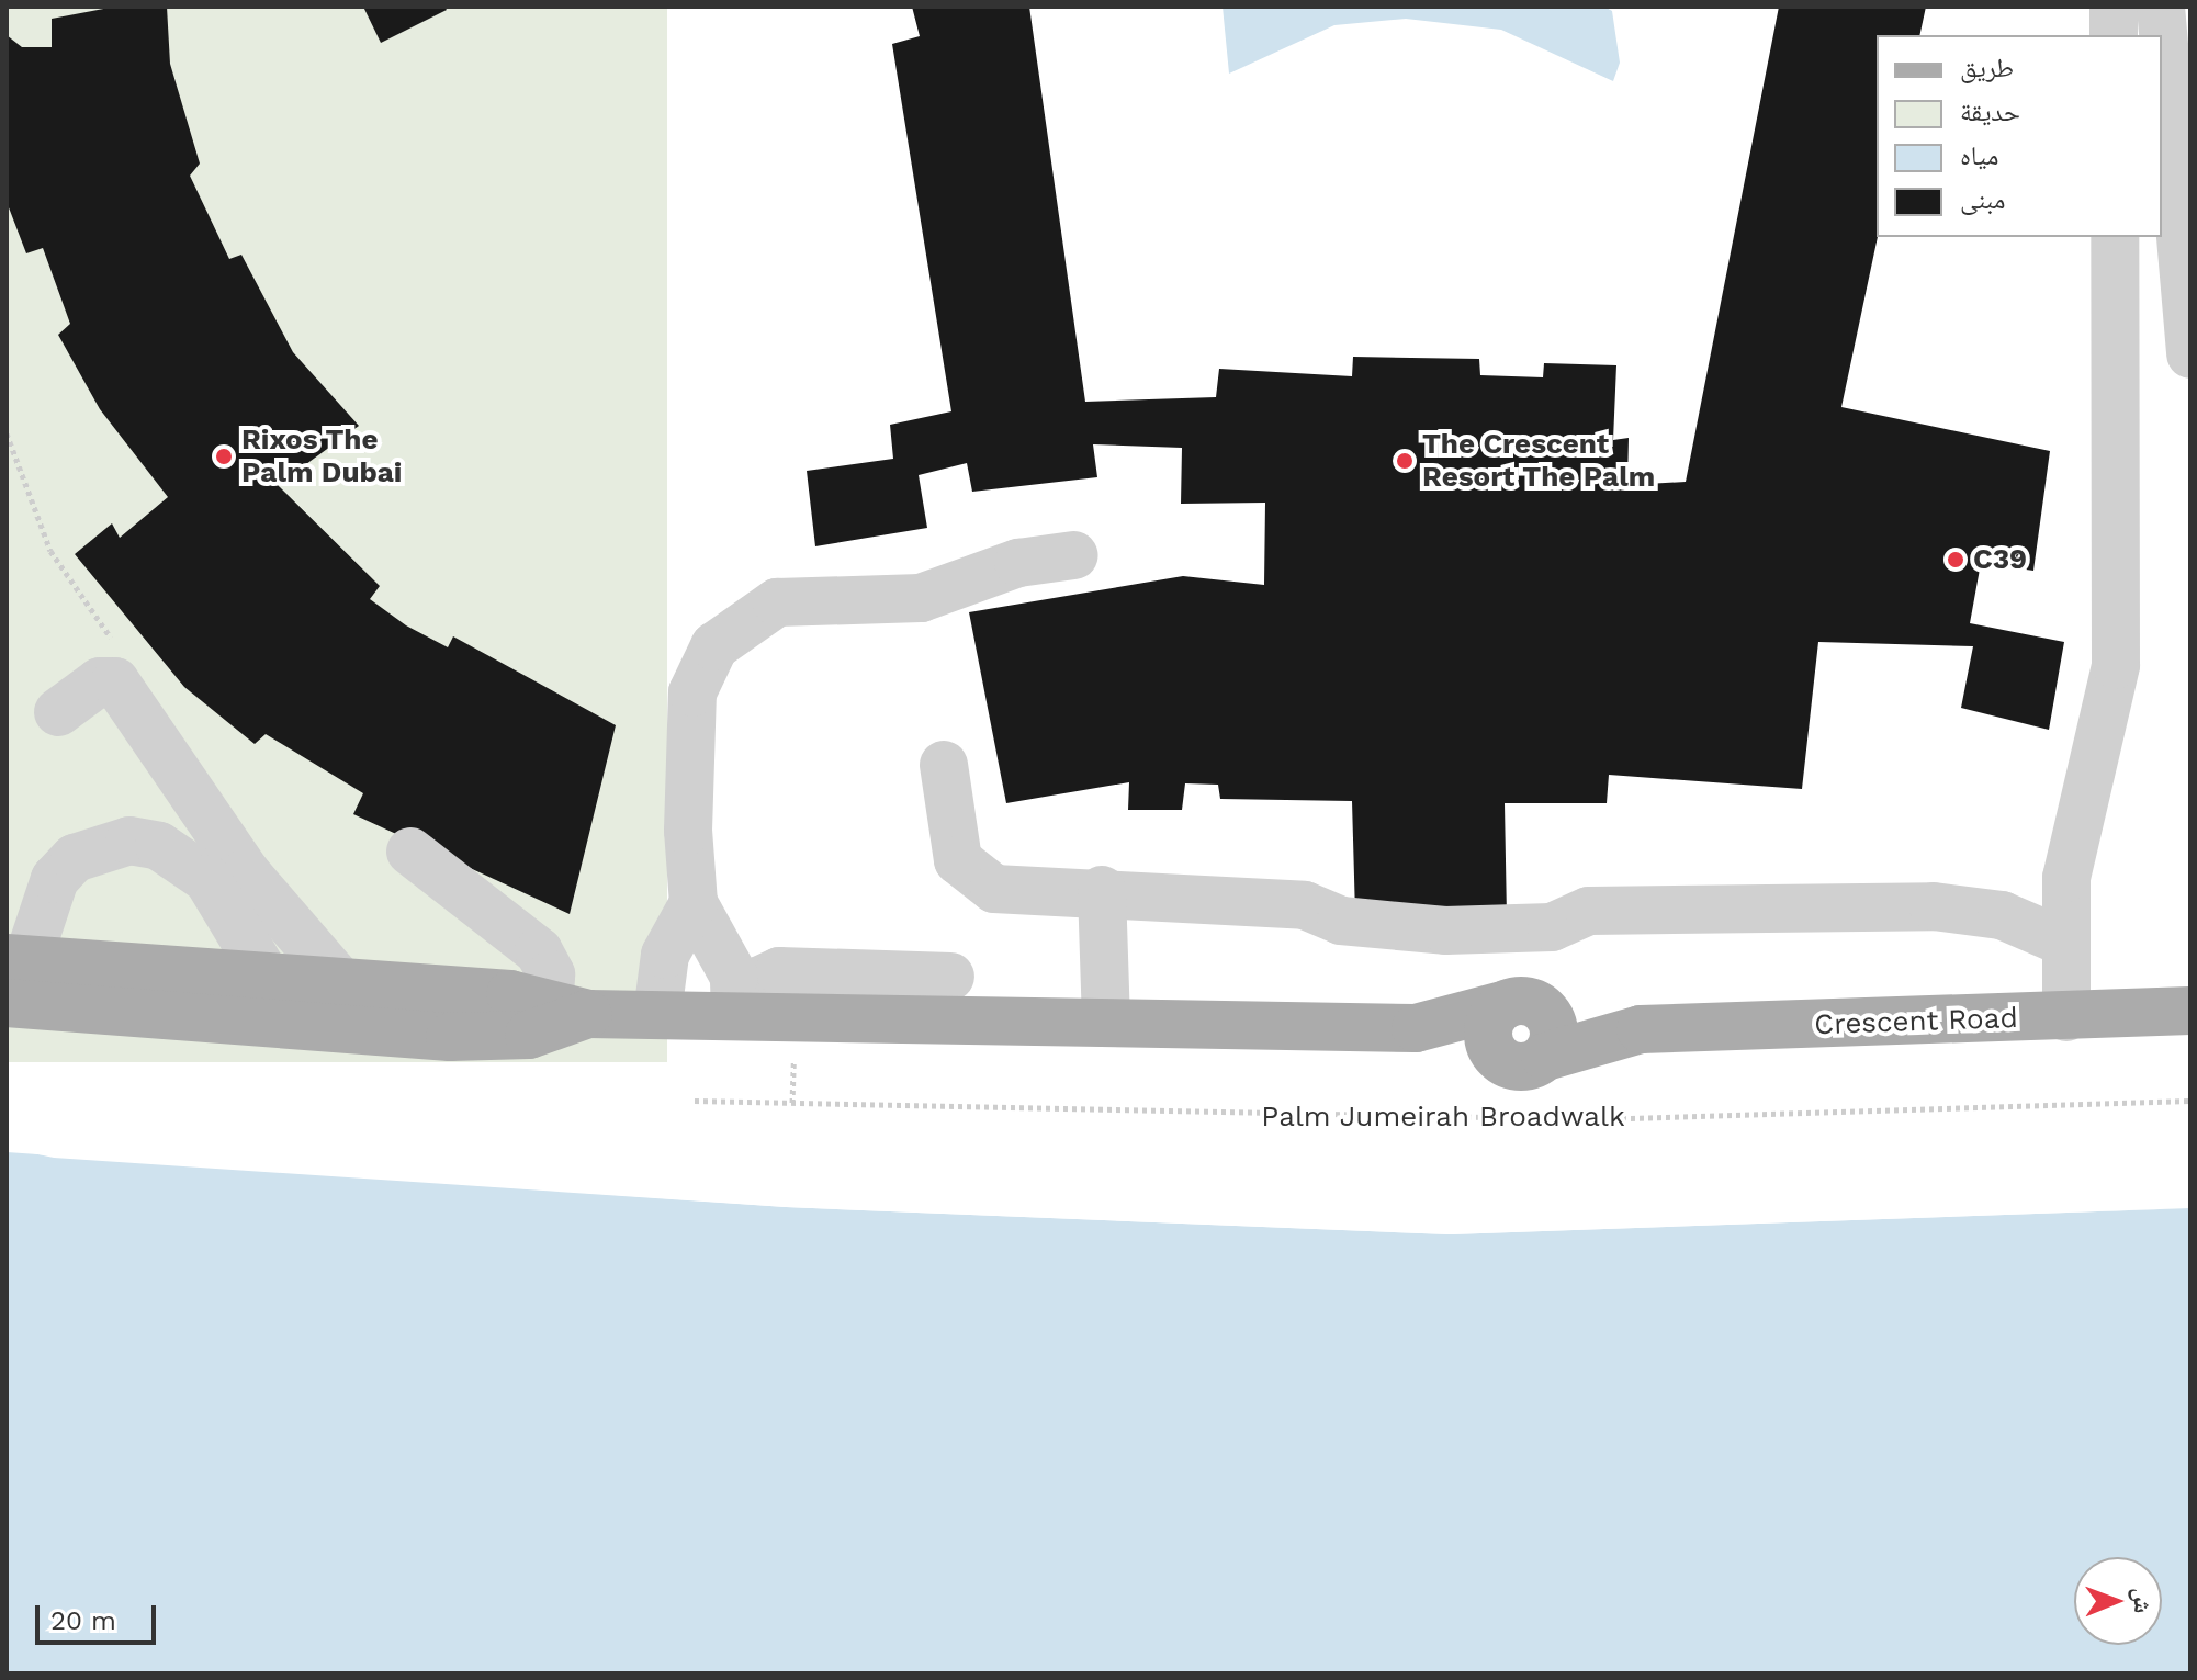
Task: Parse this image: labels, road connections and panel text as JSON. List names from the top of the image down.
{
  "streets": {
    "main road": ["Crescent Road"],
    "path": ["Palm Jumeirah Broadwalk"]
  },
  "places": ["Rixos The Palm Dubai", "The Crescent Resort The Palm", "C39"],
  "legend": [
    "طريق",
    "حديقة",
    "مياه",
    "مبنى"
  ],
  "scale_bar": "20 m",
  "north": "right"
}
